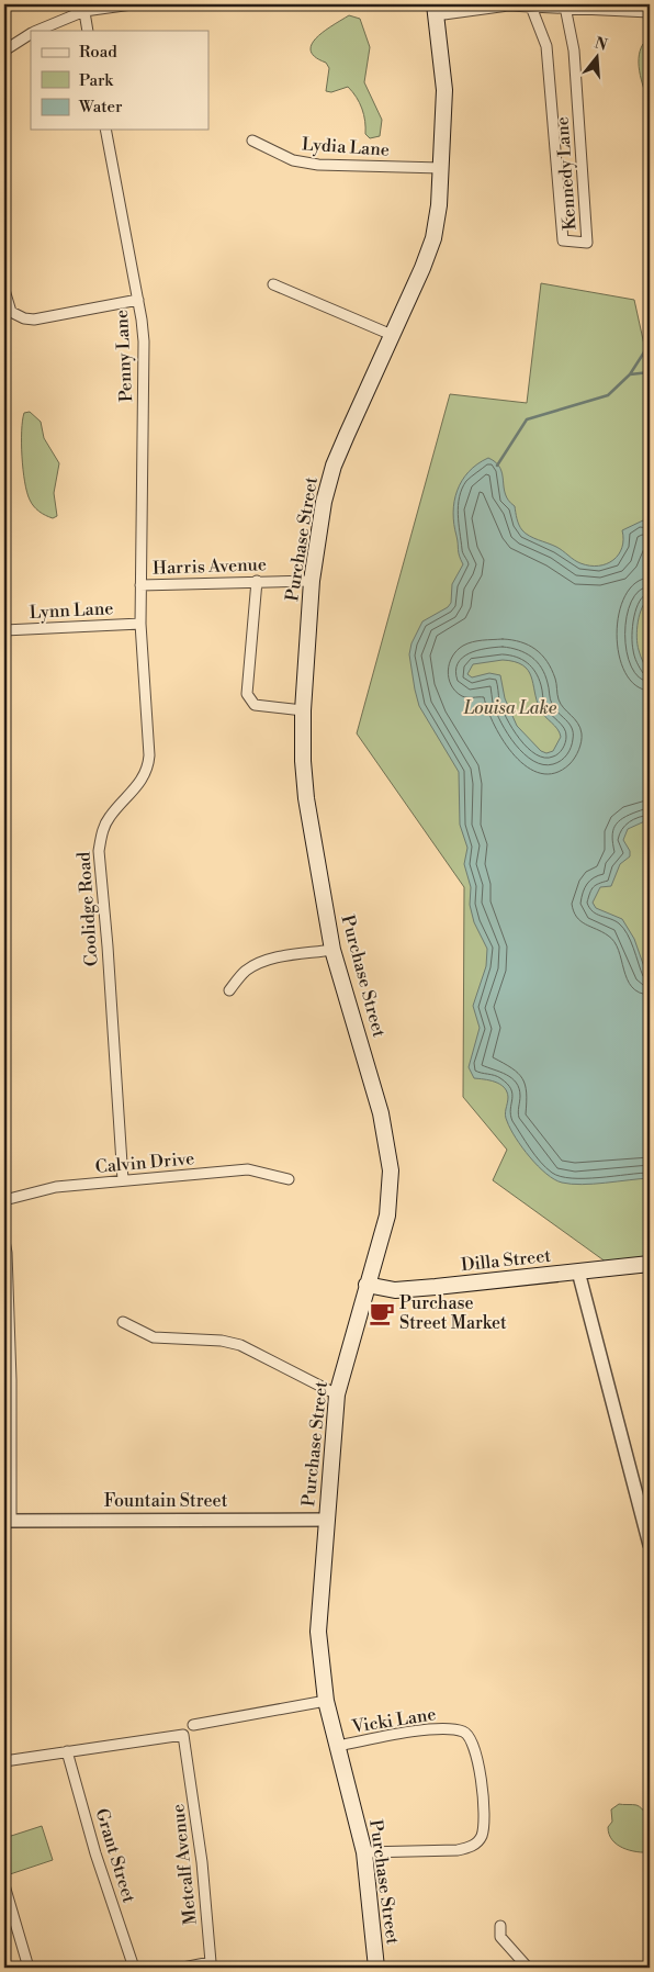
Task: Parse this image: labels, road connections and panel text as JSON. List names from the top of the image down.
{
  "streets": {
    "main road": ["Purchase Street", "Dilla Street"],
    "street": [
      "Lydia Lane",
      "Kennedy Lane",
      "Penny Lane",
      "Harris Avenue",
      "Lynn Lane",
      "Coolidge Road",
      "Calvin Drive",
      "Fountain Street",
      "Vicki Lane",
      "Grant Street",
      "Metcalf Avenue"
    ]
  },
  "crossings": [
    ["Lydia Lane", "Purchase Street"],
    ["Penny Lane", "Harris Avenue"],
    ["Penny Lane", "Coolidge Road"],
    ["Purchase Street", "Harris Avenue"],
    ["Purchase Street", "Dilla Street"],
    ["Purchase Street", "Fountain Street"],
    ["Purchase Street", "Vicki Lane"],
    ["Harris Avenue", "Coolidge Road"],
    ["Lynn Lane", "Coolidge Road"],
    ["Coolidge Road", "Calvin Drive"],
    ["Grant Street", "Metcalf Avenue"]
  ],
  "parks": ["Louisa Lake"],
  "places": {
    "cafe": ["Purchase Street Market"]
  },
  "legend": ["Road", "Park", "Water"],
  "north": "top"
}
